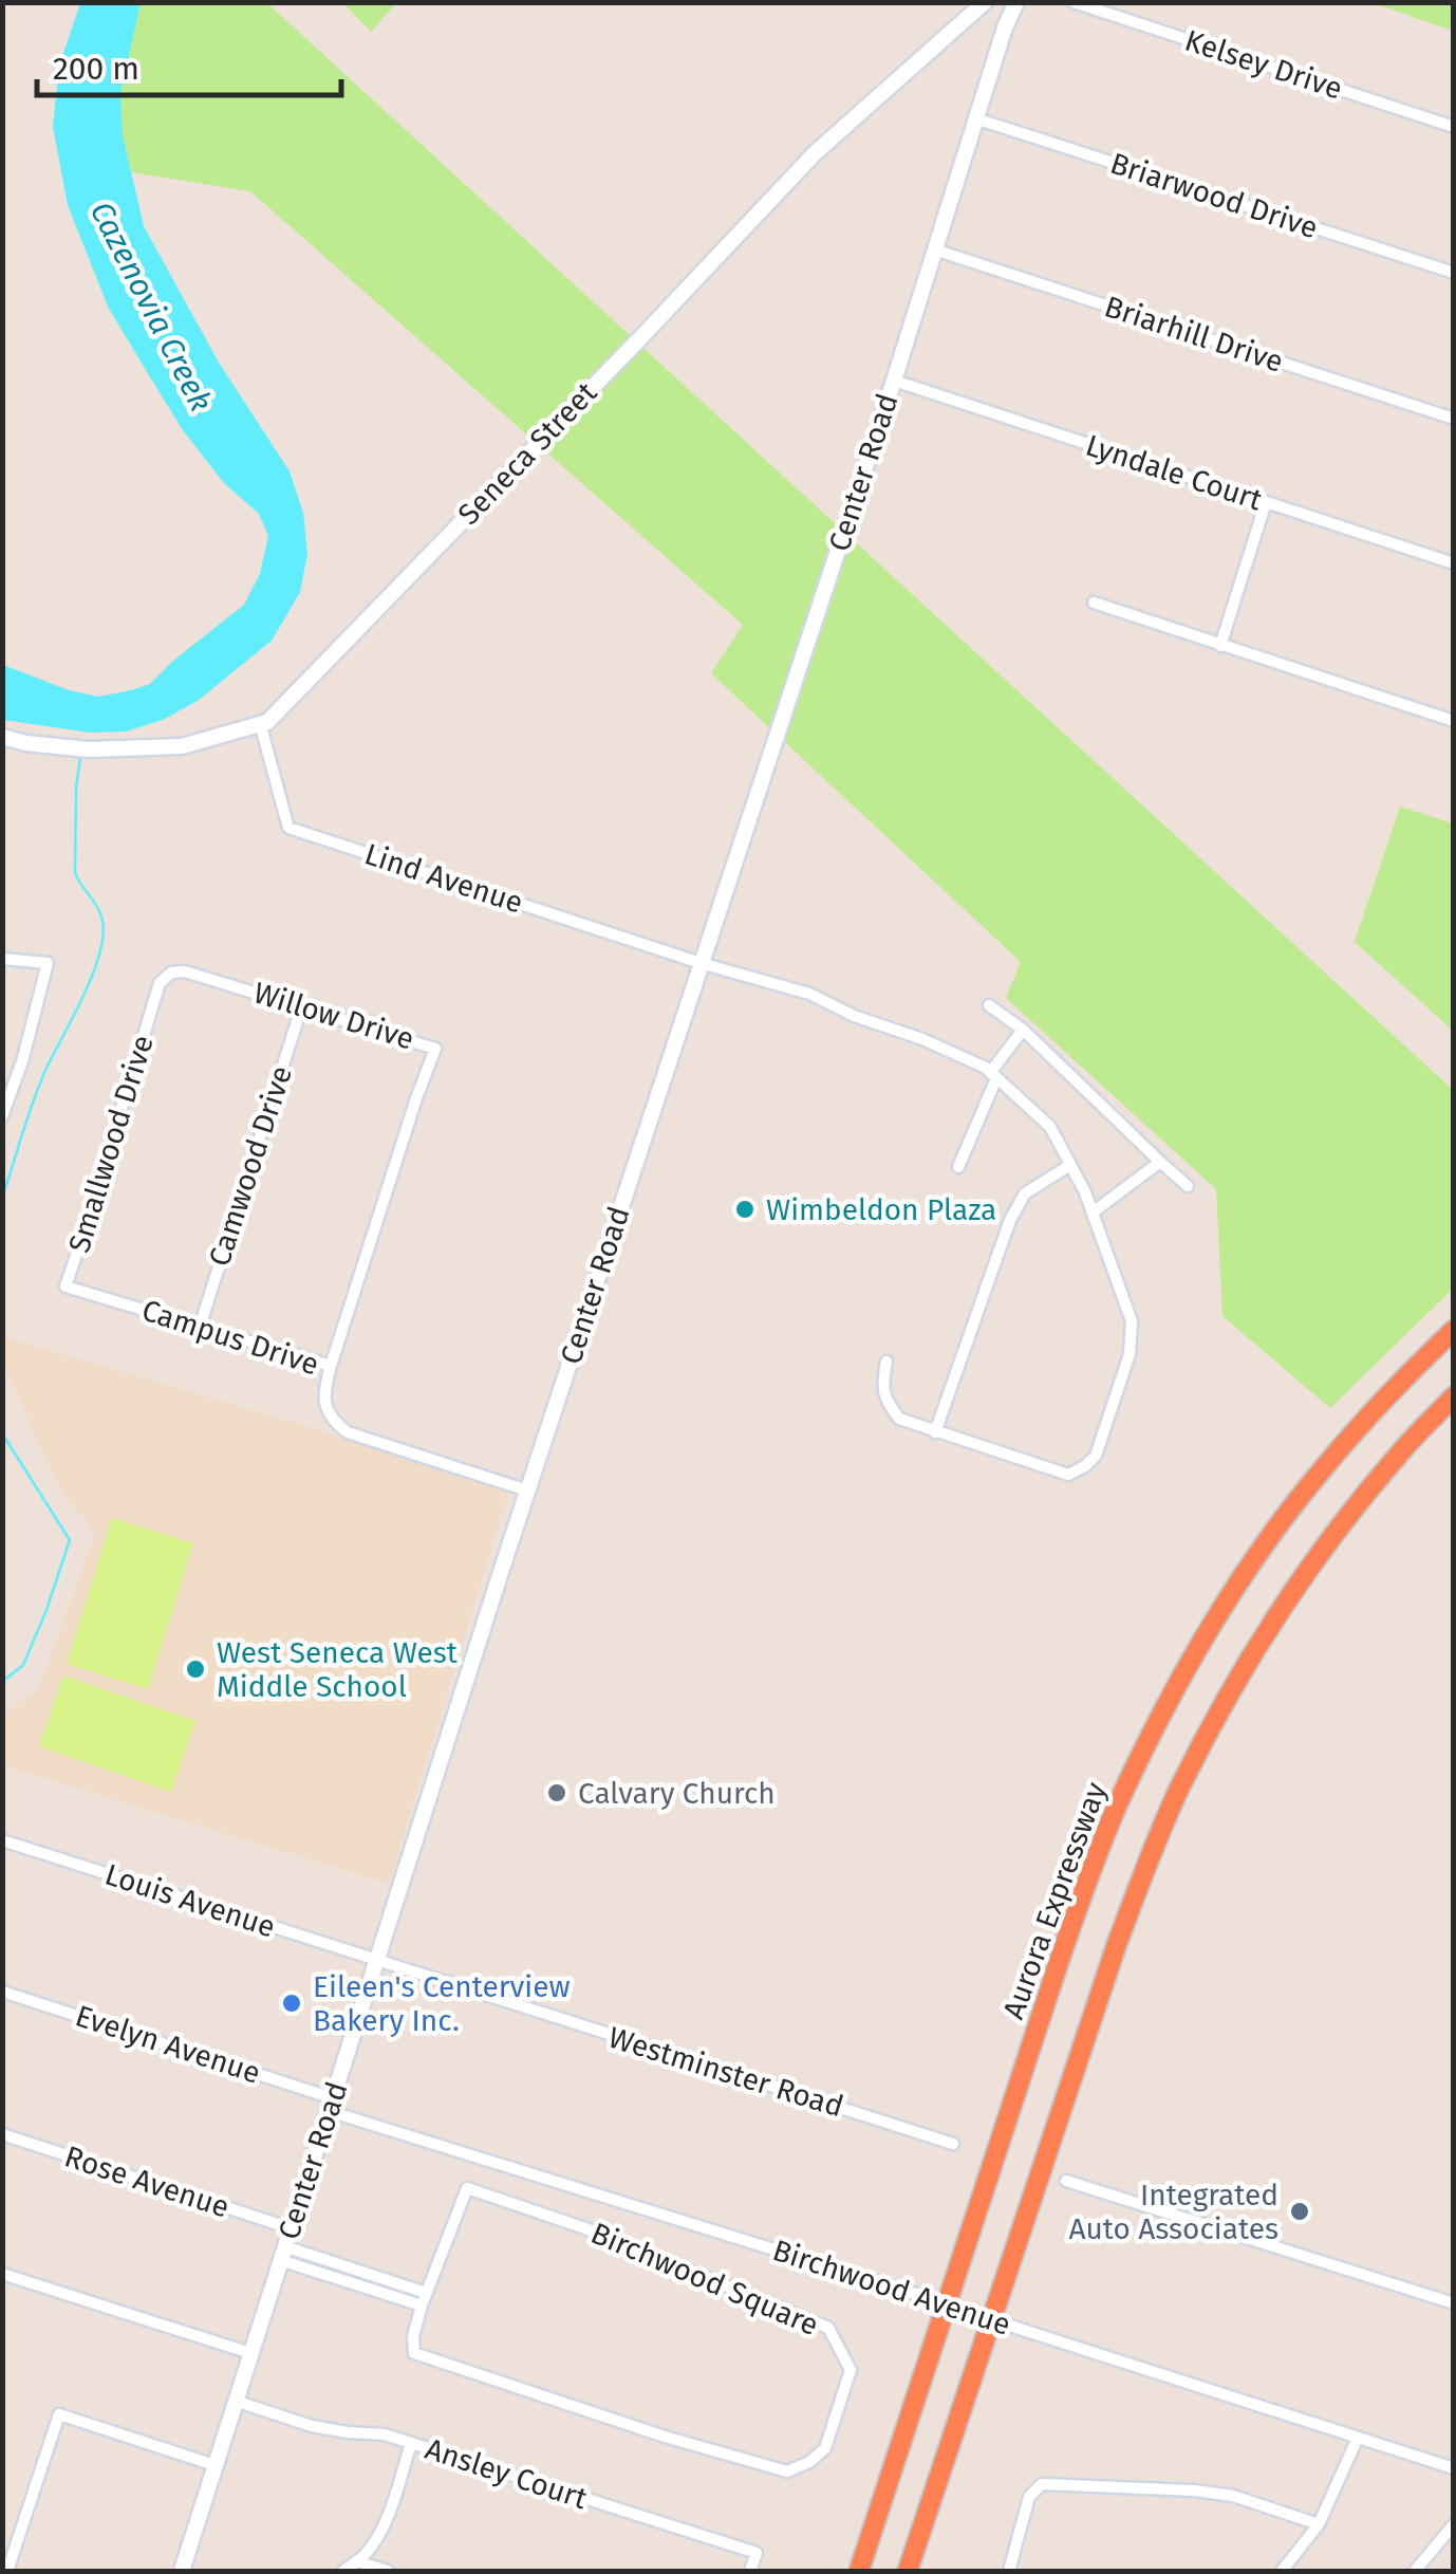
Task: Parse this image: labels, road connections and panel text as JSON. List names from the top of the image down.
{
  "streets": {
    "highway": ["Aurora Expressway"],
    "main road": ["Seneca Street", "Center Road"],
    "street": [
      "Kelsey Drive",
      "Briarwood Drive",
      "Briarhill Drive",
      "Lyndale Court",
      "Lind Avenue",
      "Willow Drive",
      "Smallwood Drive",
      "Camwood Drive",
      "Campus Drive",
      "Louis Avenue",
      "Evelyn Avenue",
      "Westminster Road",
      "Rose Avenue",
      "Birchwood Square",
      "Birchwood Avenue",
      "Ansley Court"
    ]
  },
  "crossings": [
    ["Briarwood Drive", "Center Road"],
    ["Briarhill Drive", "Center Road"],
    ["Seneca Street", "Lind Avenue"],
    ["Center Road", "Lyndale Court"],
    ["Center Road", "Lind Avenue"],
    ["Center Road", "Campus Drive"],
    ["Center Road", "Louis Avenue"],
    ["Center Road", "Evelyn Avenue"],
    ["Center Road", "Westminster Road"],
    ["Center Road", "Rose Avenue"],
    ["Center Road", "Birchwood Avenue"],
    ["Center Road", "Ansley Court"],
    ["Willow Drive", "Smallwood Drive"],
    ["Willow Drive", "Camwood Drive"],
    ["Willow Drive", "Campus Drive"],
    ["Smallwood Drive", "Campus Drive"],
    ["Camwood Drive", "Campus Drive"],
    ["Louis Avenue", "Westminster Road"],
    ["Evelyn Avenue", "Birchwood Avenue"]
  ],
  "water": ["Cazenovia Creek"],
  "places": [
    "Wimbeldon Plaza",
    "West Seneca West Middle School",
    "Calvary Church",
    "Eileen's Centerview Bakery Inc.",
    "Integrated Auto Associates"
  ],
  "scale_bar": "200 m"
}
